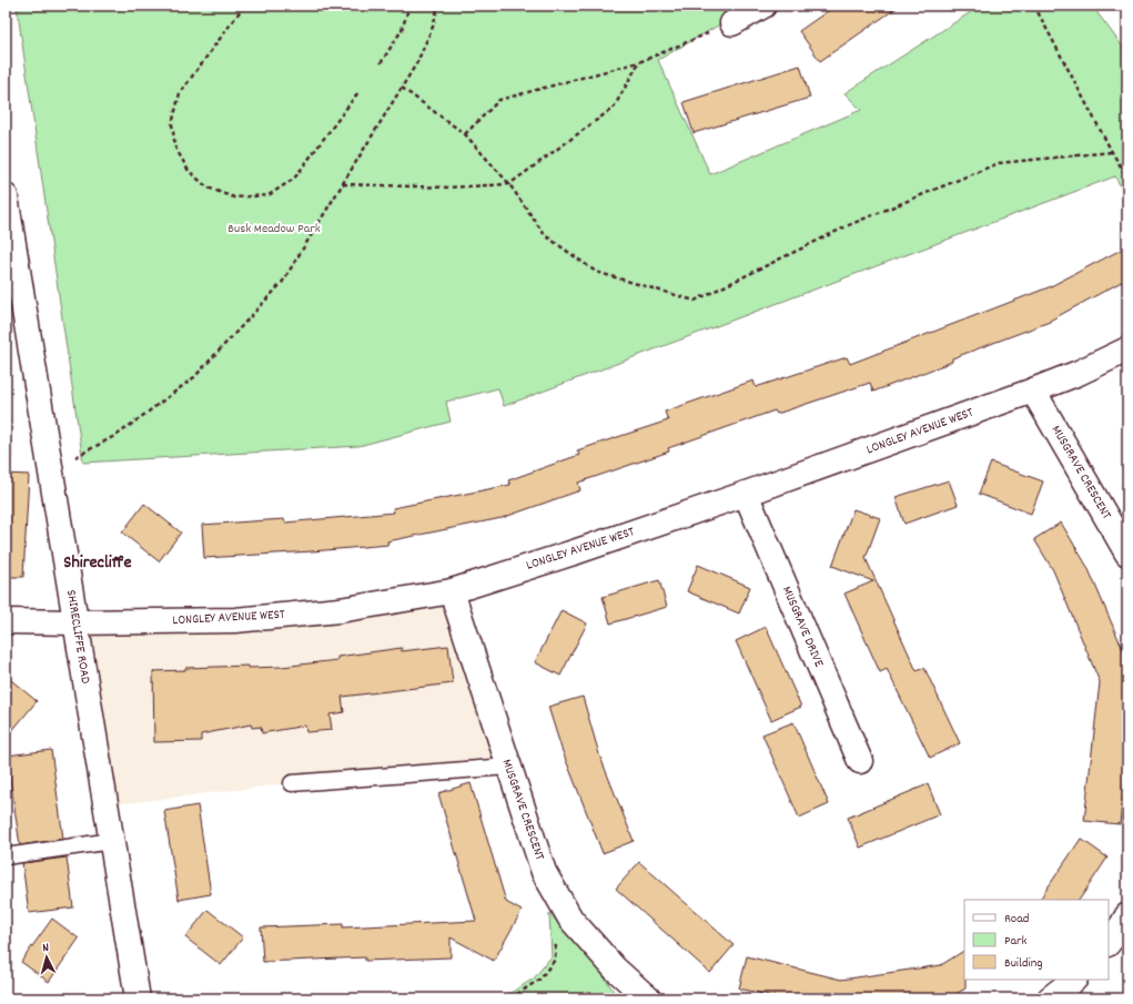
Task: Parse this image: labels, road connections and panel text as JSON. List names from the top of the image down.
{
  "streets": {
    "street": [
      "LONGLEY AVENUE WEST",
      "MUSGRAVE CRESCENT",
      "MUSGRAVE DRIVE",
      "SHIRECLIFFE ROAD"
    ]
  },
  "crossings": [
    ["LONGLEY AVENUE WEST", "MUSGRAVE CRESCENT"],
    ["LONGLEY AVENUE WEST", "MUSGRAVE DRIVE"],
    ["LONGLEY AVENUE WEST", "SHIRECLIFFE ROAD"]
  ],
  "districts": ["Shirecliffe"],
  "parks": ["Busk Meadow Park"],
  "legend": ["Road", "Park", "Building"],
  "north": "top"
}
